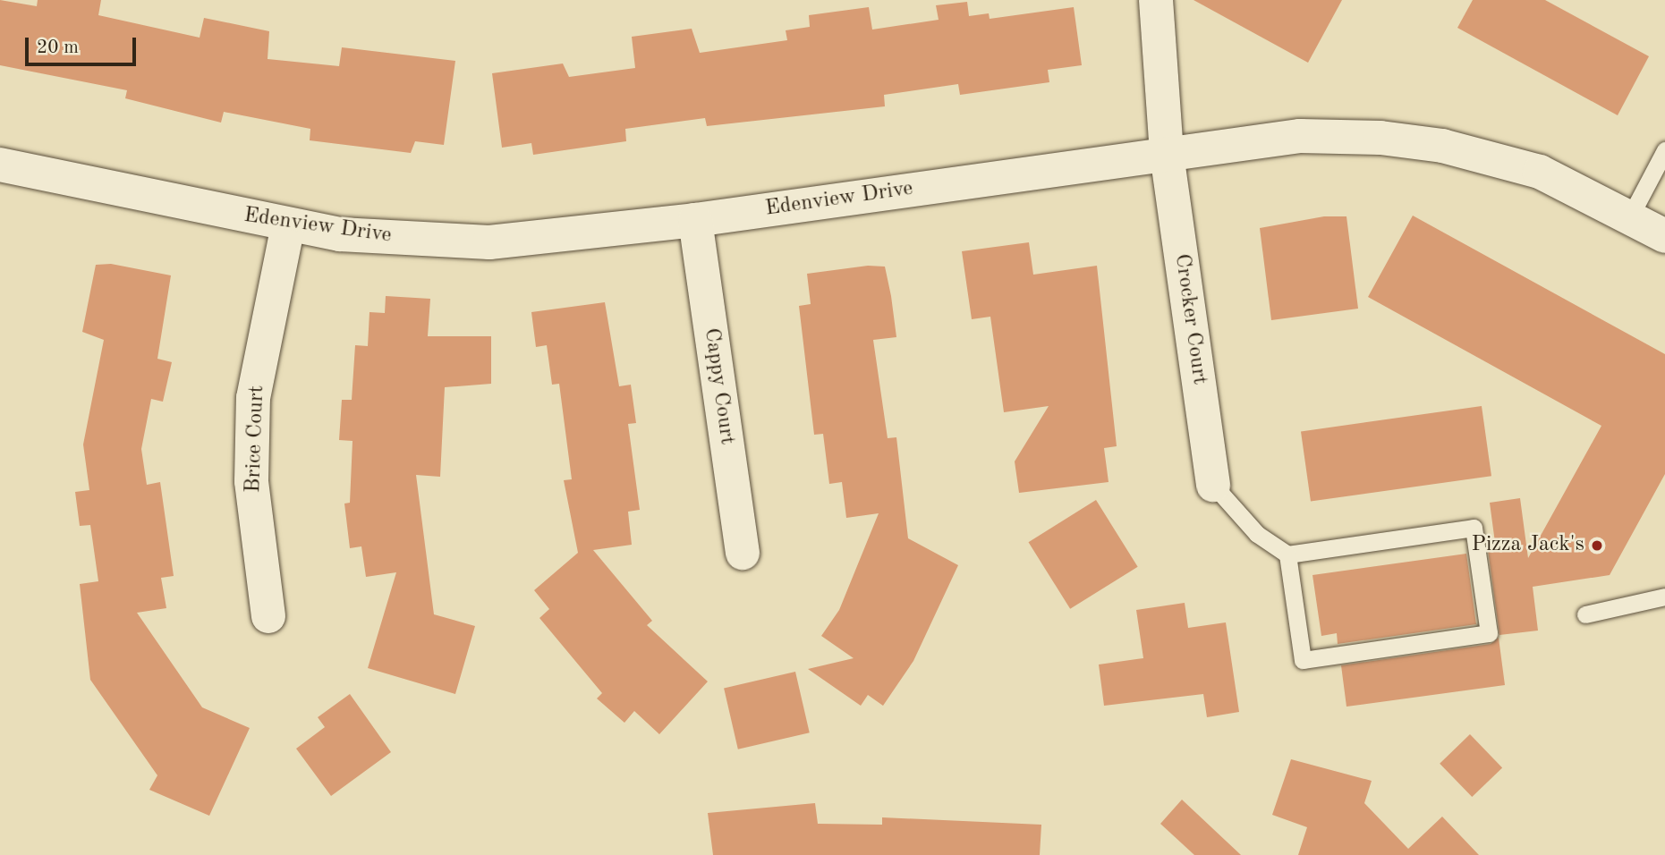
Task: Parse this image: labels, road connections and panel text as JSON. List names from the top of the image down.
{
  "streets": {
    "street": [
      "Edenview Drive",
      "Crocker Court",
      "Cappy Court",
      "Brice Court"
    ]
  },
  "crossings": [
    ["Edenview Drive", "Crocker Court"],
    ["Edenview Drive", "Cappy Court"],
    ["Edenview Drive", "Brice Court"]
  ],
  "places": ["Pizza Jack's"],
  "scale_bar": "20 m"
}
